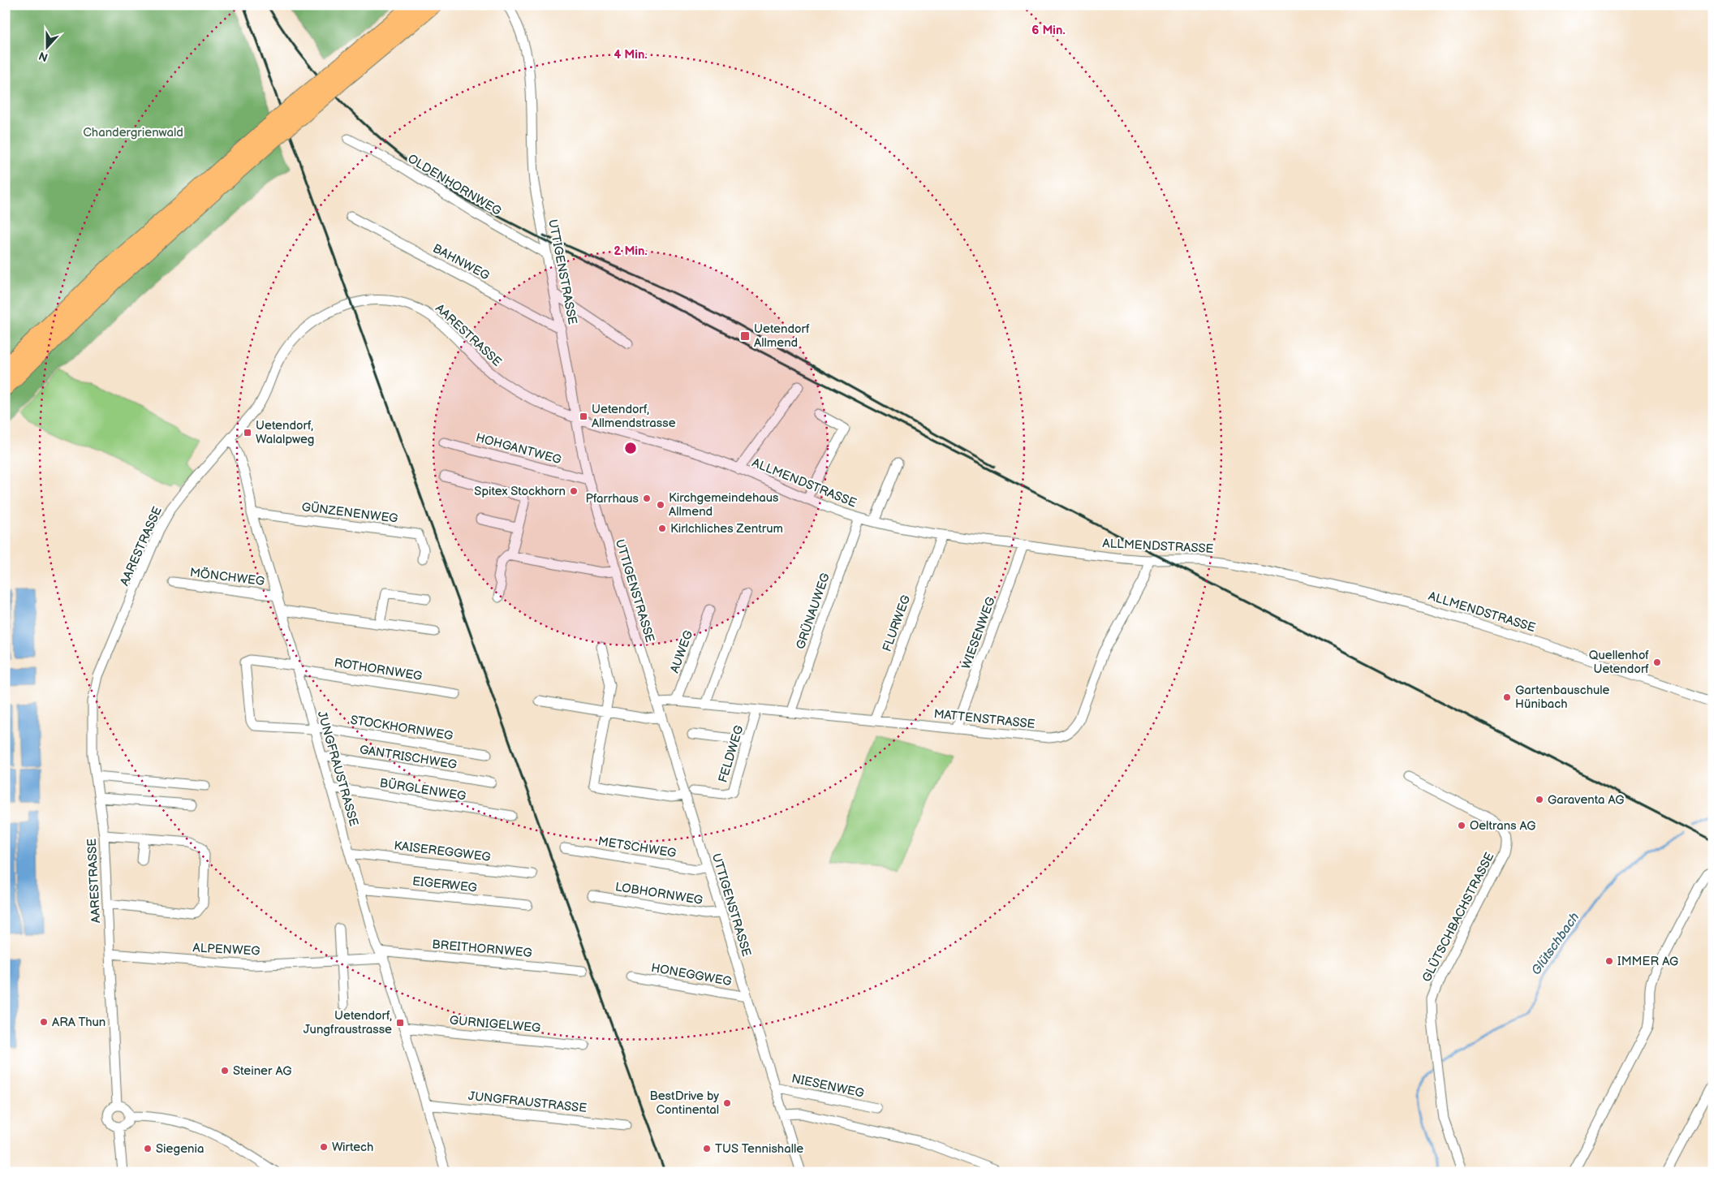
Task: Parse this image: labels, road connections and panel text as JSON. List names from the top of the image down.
{
  "streets": {
    "street": [
      "OLDENHORNWEG",
      "BAHNWEG",
      "UTTIGENSTRASSE",
      "AARESTRASSE",
      "HOHGANTWEG",
      "ALLMENDSTRASSE",
      "GÜNZENENWEG",
      "MÖNCHWEG",
      "GRÜNAUWEG",
      "FLURWEG",
      "WIESENWEG",
      "AUWEG",
      "ROTHORNWEG",
      "MATTENSTRASSE",
      "STOCKHORNWEG",
      "FELDWEG",
      "GANTRISCHWEG",
      "JUNGFRAUSTRASSE",
      "BÜRGLENWEG",
      "METSCHWEG",
      "KAISEREGGWEG",
      "EIGERWEG",
      "LOBHORNWEG",
      "GLÜTSCHBACHSTRASSE",
      "BREITHORNWEG",
      "ALPENWEG",
      "HONEGGWEG",
      "GURNIGELWEG",
      "NIESENWEG"
    ]
  },
  "crossings": [
    ["OLDENHORNWEG", "UTTIGENSTRASSE"],
    ["BAHNWEG", "UTTIGENSTRASSE"],
    ["UTTIGENSTRASSE", "AARESTRASSE"],
    ["UTTIGENSTRASSE", "HOHGANTWEG"],
    ["UTTIGENSTRASSE", "ALLMENDSTRASSE"],
    ["UTTIGENSTRASSE", "MATTENSTRASSE"],
    ["UTTIGENSTRASSE", "METSCHWEG"],
    ["UTTIGENSTRASSE", "LOBHORNWEG"],
    ["UTTIGENSTRASSE", "HONEGGWEG"],
    ["UTTIGENSTRASSE", "NIESENWEG"],
    ["AARESTRASSE", "ALLMENDSTRASSE"],
    ["AARESTRASSE", "JUNGFRAUSTRASSE"],
    ["AARESTRASSE", "ALPENWEG"],
    ["ALLMENDSTRASSE", "GRÜNAUWEG"],
    ["ALLMENDSTRASSE", "FLURWEG"],
    ["ALLMENDSTRASSE", "WIESENWEG"],
    ["ALLMENDSTRASSE", "MATTENSTRASSE"],
    ["GÜNZENENWEG", "JUNGFRAUSTRASSE"],
    ["MÖNCHWEG", "JUNGFRAUSTRASSE"],
    ["GRÜNAUWEG", "MATTENSTRASSE"],
    ["FLURWEG", "MATTENSTRASSE"],
    ["WIESENWEG", "MATTENSTRASSE"],
    ["AUWEG", "MATTENSTRASSE"],
    ["ROTHORNWEG", "STOCKHORNWEG"],
    ["ROTHORNWEG", "JUNGFRAUSTRASSE"],
    ["MATTENSTRASSE", "FELDWEG"],
    ["STOCKHORNWEG", "JUNGFRAUSTRASSE"],
    ["GANTRISCHWEG", "JUNGFRAUSTRASSE"],
    ["JUNGFRAUSTRASSE", "BÜRGLENWEG"],
    ["JUNGFRAUSTRASSE", "KAISEREGGWEG"],
    ["JUNGFRAUSTRASSE", "EIGERWEG"],
    ["JUNGFRAUSTRASSE", "BREITHORNWEG"],
    ["JUNGFRAUSTRASSE", "ALPENWEG"],
    ["JUNGFRAUSTRASSE", "GURNIGELWEG"],
    ["BREITHORNWEG", "ALPENWEG"]
  ],
  "water": ["Glütschbach"],
  "parks": ["Chandergrienwald"],
  "places": {
    "transit": [
      "Uetendorf Allmend",
      "Uetendorf, Allmendstrasse",
      "Uetendorf, Walalpweg",
      "Uetendorf, Jungfraustrasse"
    ],
    "other": [
      "Spitex Stockhorn",
      "Pfarrhaus",
      "Kirchgemeindehaus Allmend",
      "Kirlchliches Zentrum",
      "Quellenhof Uetendorf",
      "Gartenbauschule Hünibach",
      "Garaventa AG",
      "Oeltrans AG",
      "IMMER AG",
      "ARA Thun",
      "Steiner AG",
      "BestDrive by Continental",
      "Wirtech",
      "Siegenia",
      "TUS Tennishalle"
    ]
  },
  "north": "bottom",
  "rings": ["6 Min.", "4 Min.", "2 Min."]
}
